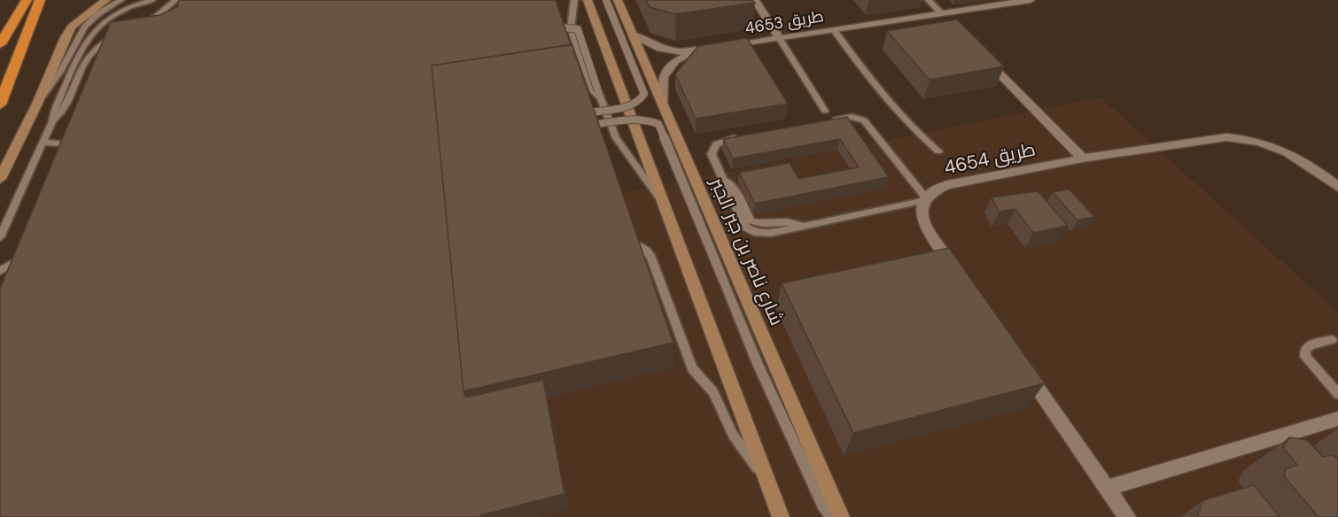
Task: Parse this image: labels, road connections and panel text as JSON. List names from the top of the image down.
{
  "streets": {
    "main road": ["شارع ناصر بن جبر الجبر"],
    "street": ["طريق 4653", "طريق 4654"]
  },
  "crossings": [
    ["طريق 4653", "شارع ناصر بن جبر الجبر"]
  ]
}
